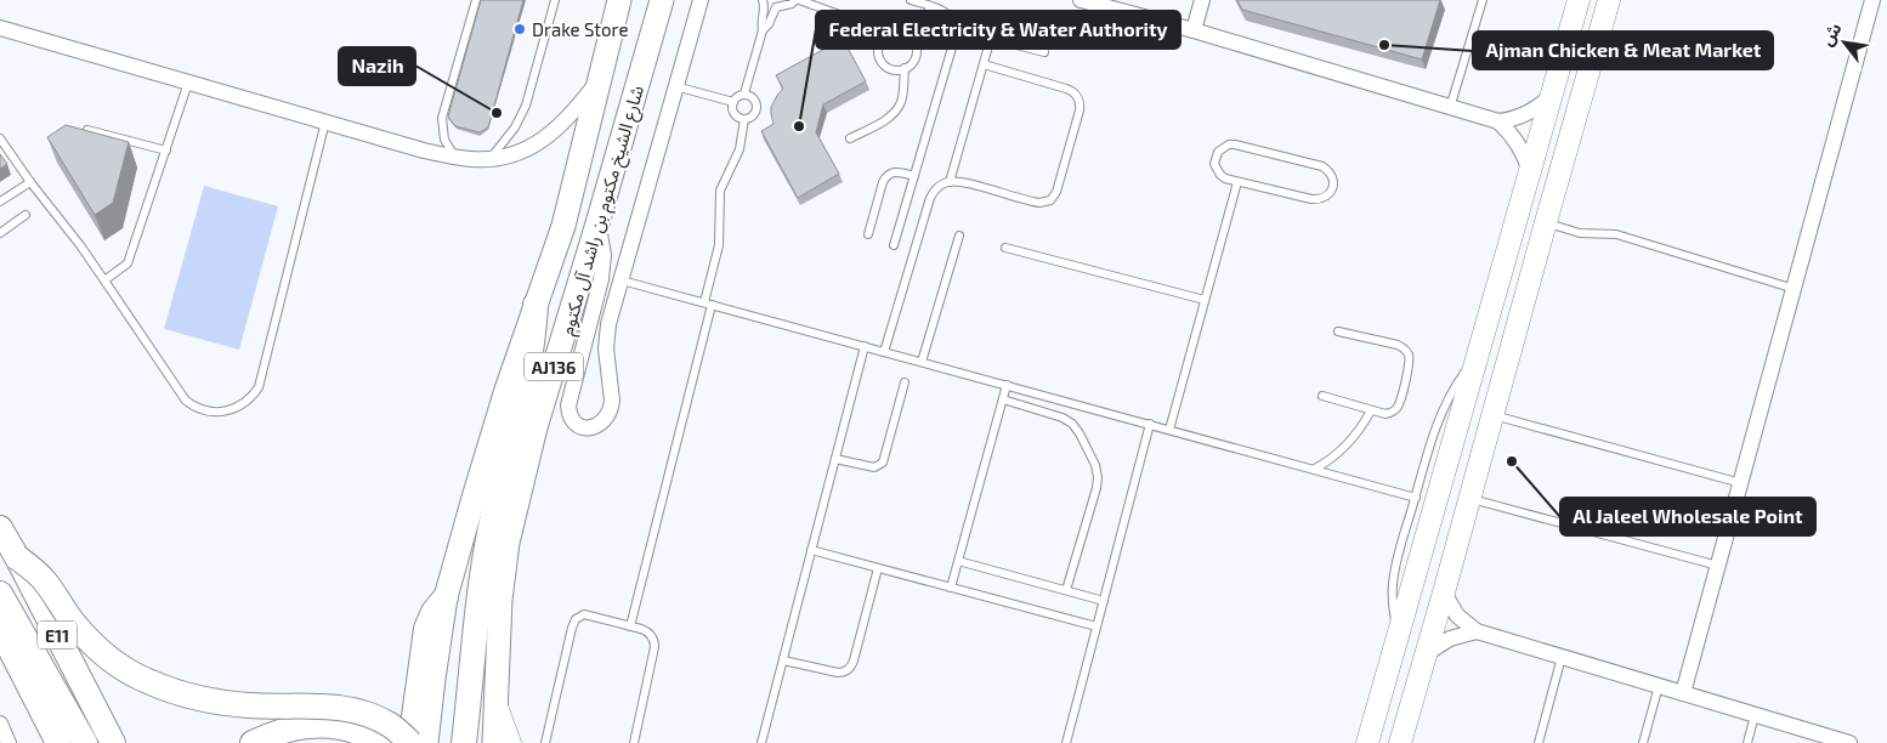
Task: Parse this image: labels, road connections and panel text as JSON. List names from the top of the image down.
{
  "streets": {
    "highway": ["E11"],
    "main road": ["شارع الشيخ مكتوم بن راشد آل مكتوم", "AJ136"]
  },
  "places": [
    "Drake Store",
    "Ajman Chicken & Meat Market",
    "Nazih",
    "Federal Electricity & Water Authority",
    "Al Jaleel Wholesale Point"
  ],
  "north": "top left"
}
